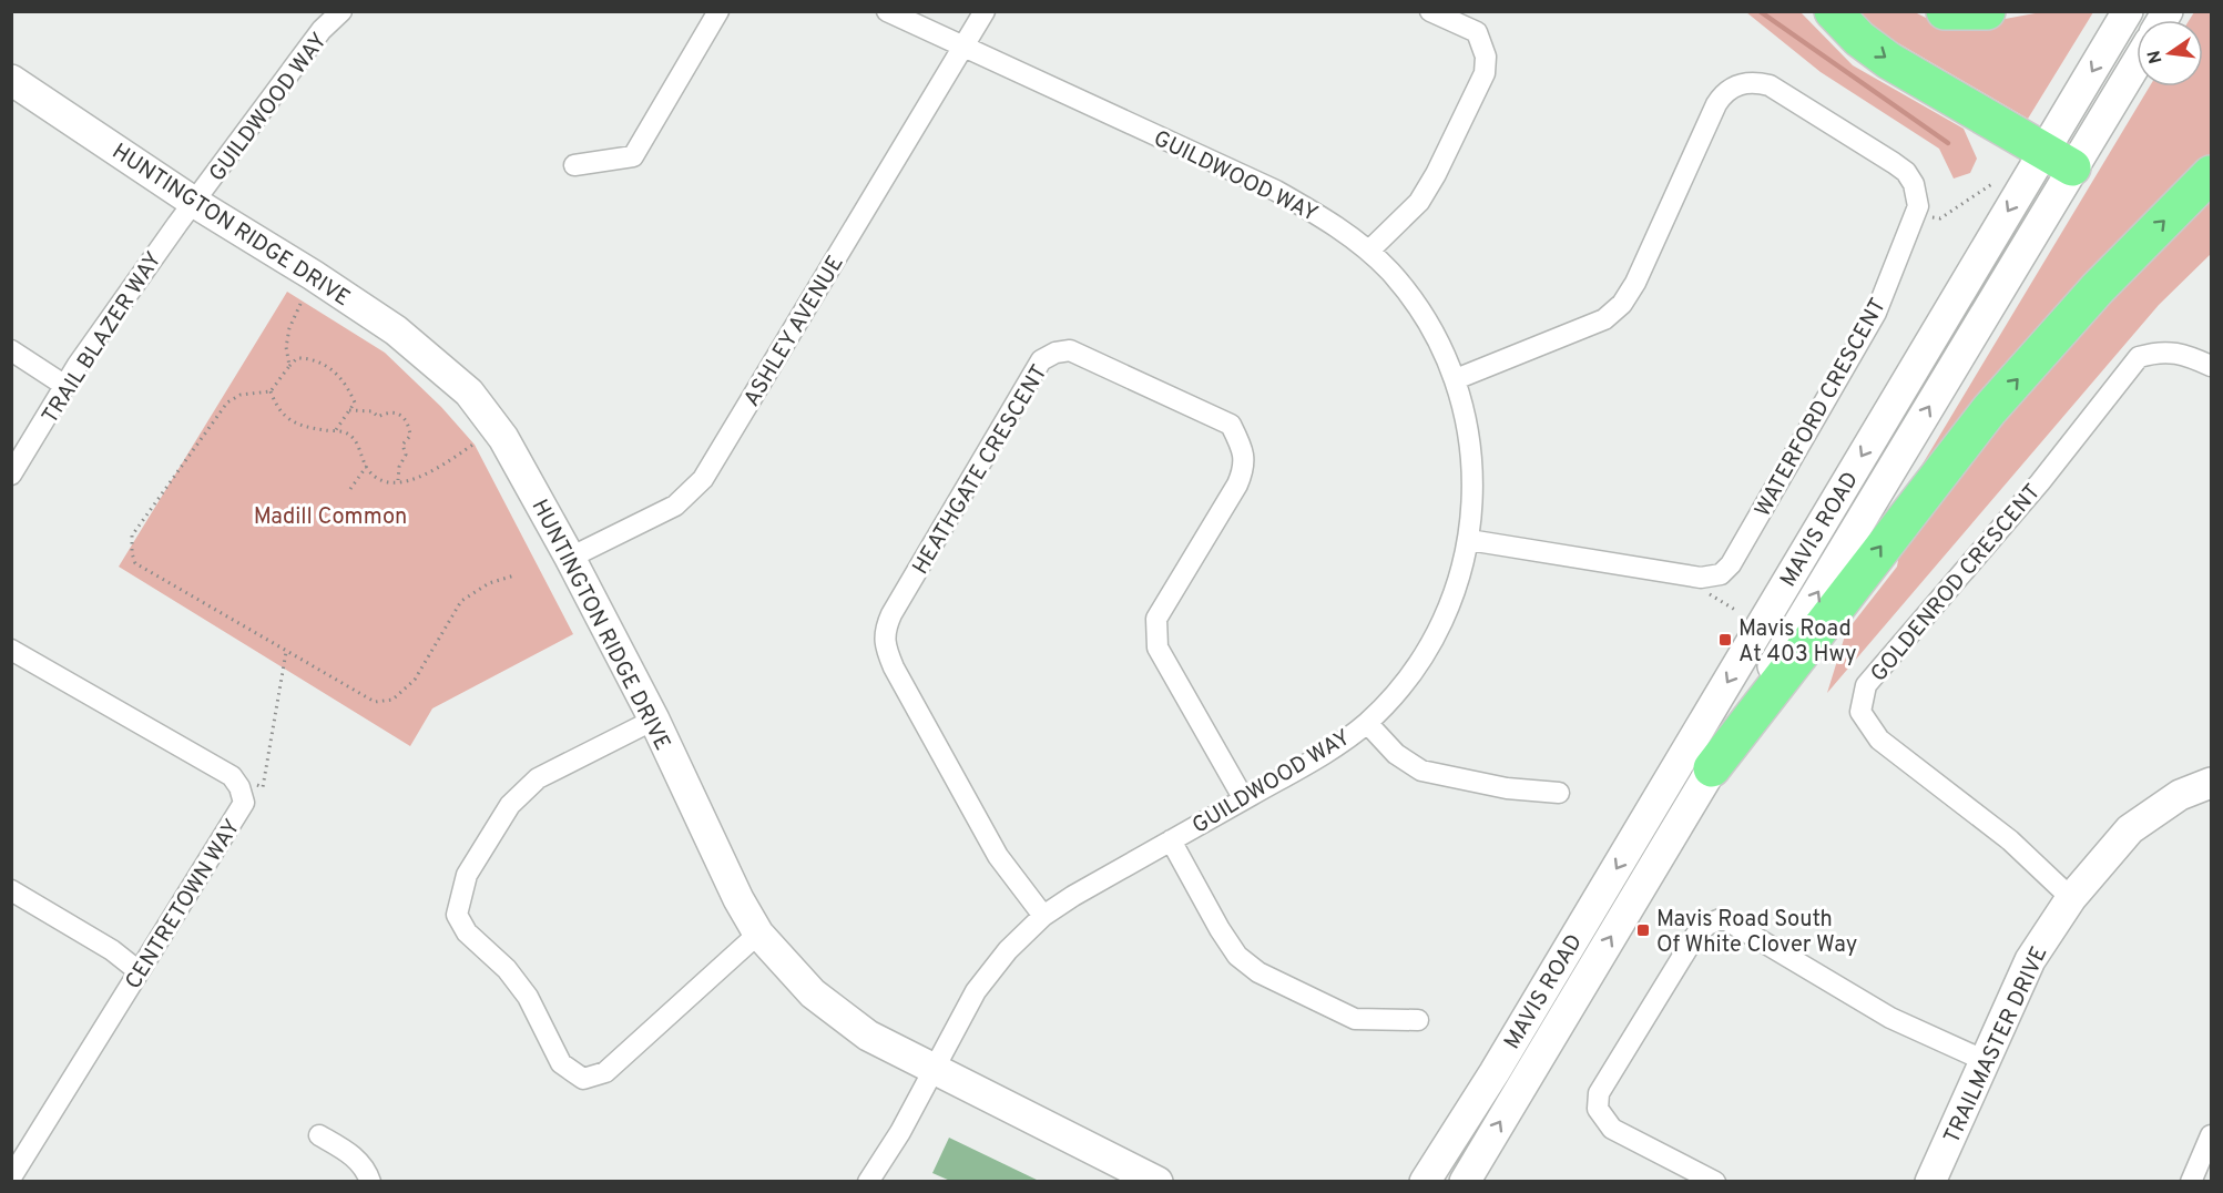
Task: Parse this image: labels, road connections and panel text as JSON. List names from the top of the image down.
{
  "streets": {
    "main road": ["HUNTINGTON RIDGE DRIVE", "MAVIS ROAD", "TRAILMASTER DRIVE"],
    "street": [
      "GUILDWOOD WAY",
      "ASHLEY AVENUE",
      "TRAIL BLAZER WAY",
      "WATERFORD CRESCENT",
      "HEATHGATE CRESCENT",
      "GOLDENROD CRESCENT",
      "CENTRETOWN WAY"
    ]
  },
  "crossings": [
    ["GUILDWOOD WAY", "HUNTINGTON RIDGE DRIVE"],
    ["GUILDWOOD WAY", "ASHLEY AVENUE"],
    ["GUILDWOOD WAY", "TRAIL BLAZER WAY"],
    ["GUILDWOOD WAY", "HEATHGATE CRESCENT"],
    ["HUNTINGTON RIDGE DRIVE", "ASHLEY AVENUE"],
    ["HUNTINGTON RIDGE DRIVE", "TRAIL BLAZER WAY"],
    ["GOLDENROD CRESCENT", "TRAILMASTER DRIVE"]
  ],
  "parks": ["Madill Common"],
  "places": {
    "transit": ["Mavis Road At 403 Hwy", "Mavis Road South Of White Clover Way"]
  },
  "north": "left"
}
